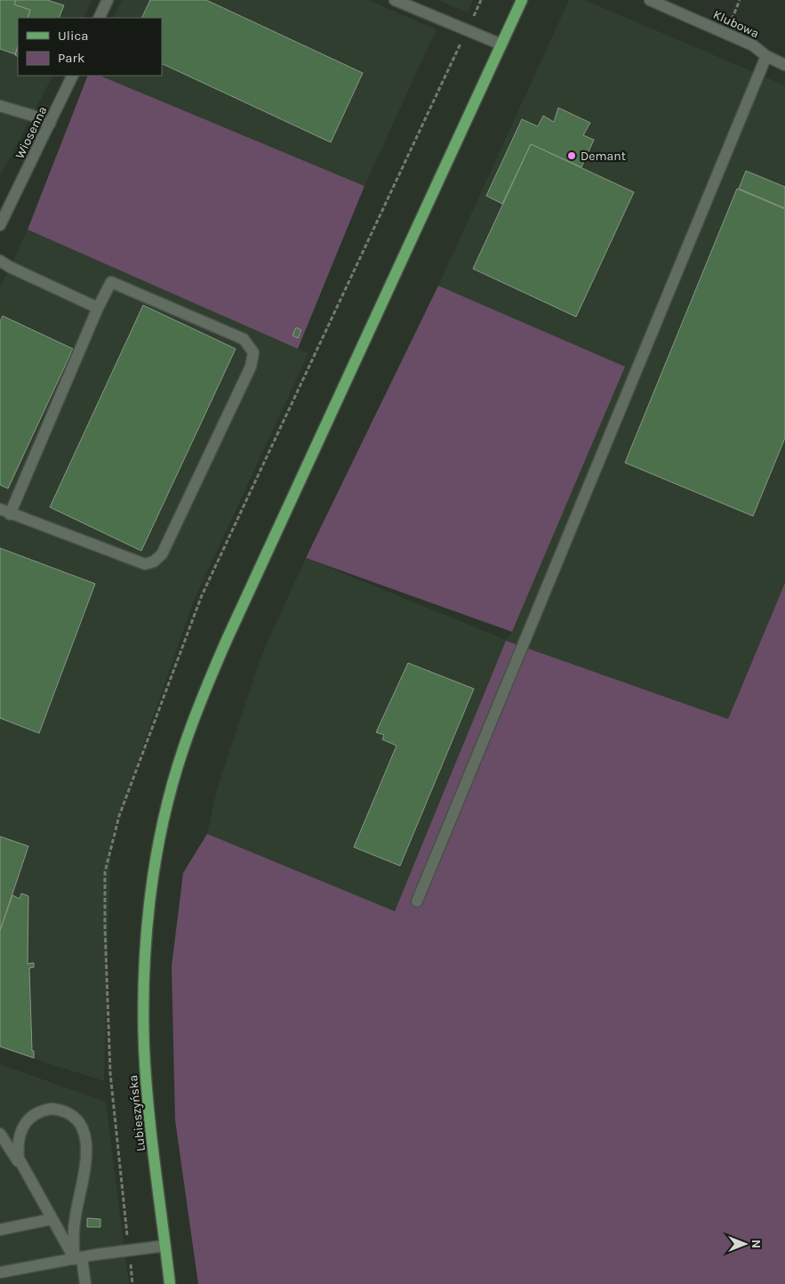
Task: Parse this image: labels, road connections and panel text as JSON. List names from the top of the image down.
{
  "streets": {
    "main road": ["Lubieszyńska"],
    "street": ["Klubowa", "Wiosenna"]
  },
  "places": ["Demant"],
  "legend": ["Ulica", "Park"],
  "north": "right"
}
